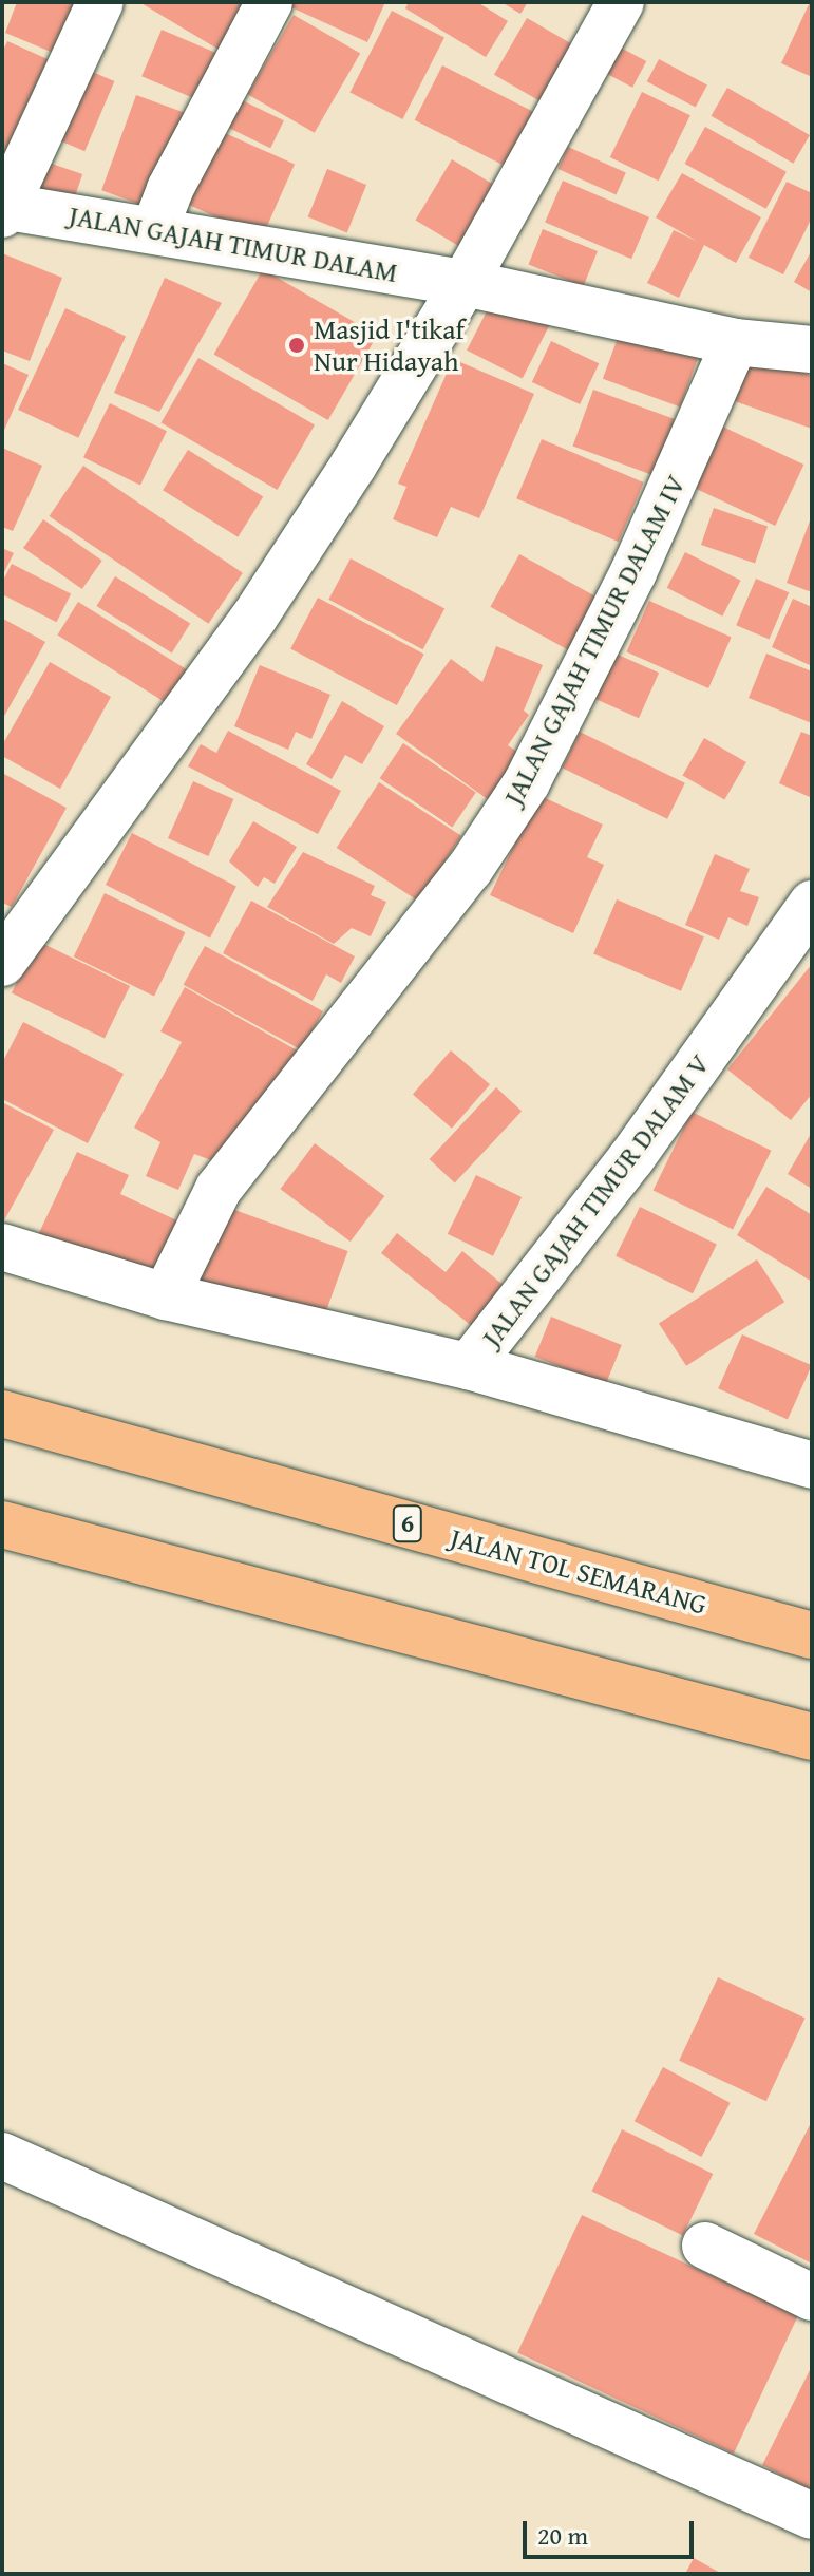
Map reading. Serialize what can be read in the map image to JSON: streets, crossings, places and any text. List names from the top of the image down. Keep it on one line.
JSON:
{"streets":{"highway":["6","JALAN TOL SEMARANG"],"street":["JALAN GAJAH TIMUR DALAM","JALAN GAJAH TIMUR DALAM IV","JALAN GAJAH TIMUR DALAM V"]},"crossings":[["JALAN GAJAH TIMUR DALAM IV","JALAN GAJAH TIMUR DALAM V"]],"places":["Masjid I'tikaf Nur Hidayah"],"scale_bar":"20 m"}
